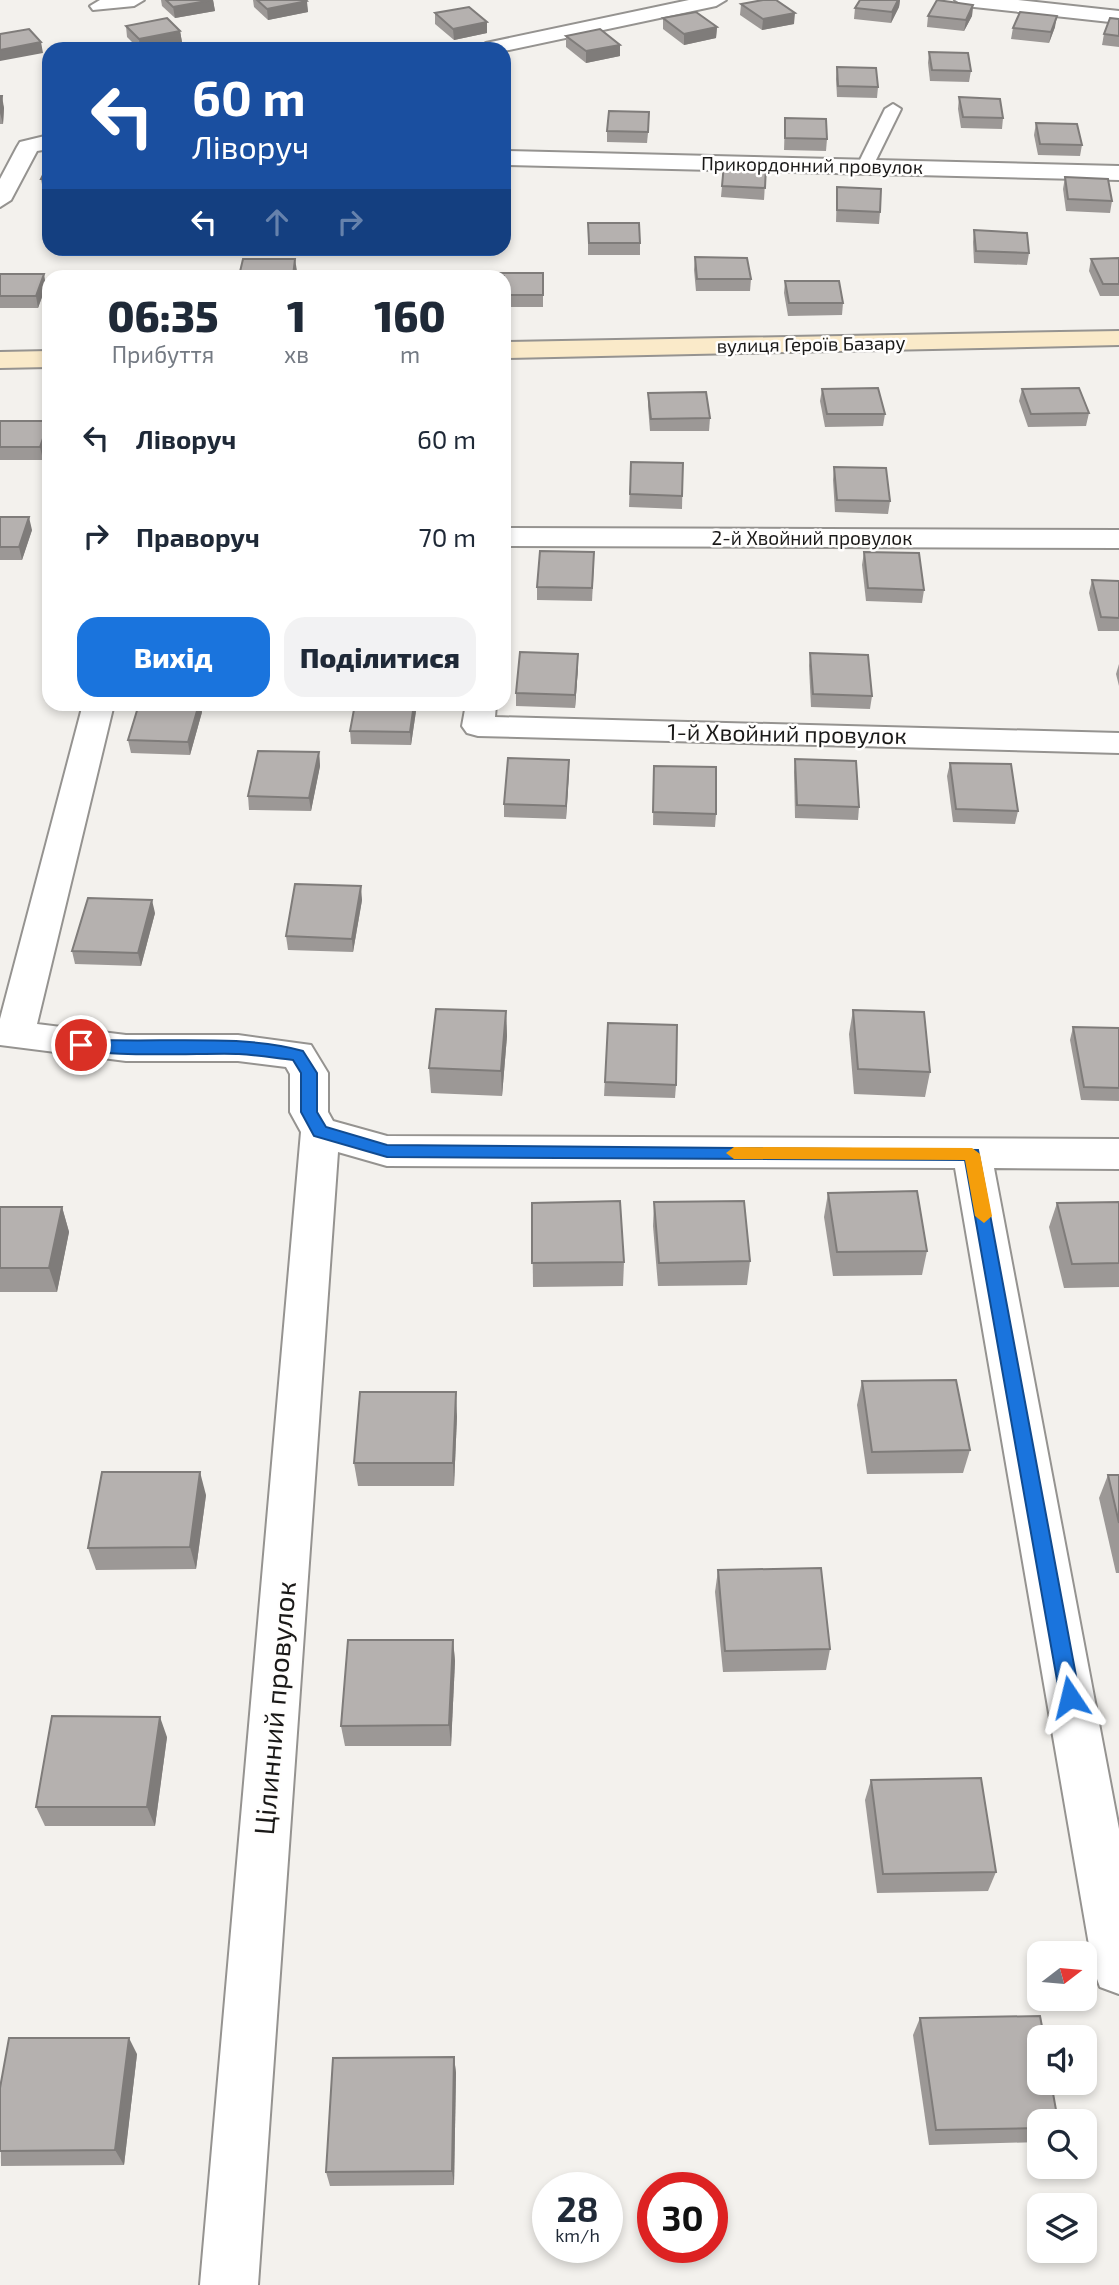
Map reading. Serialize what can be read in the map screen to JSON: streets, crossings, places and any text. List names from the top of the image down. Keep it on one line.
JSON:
{"streets":{"main road":["вулиця Героїв Базару"],"street":["Прикордонний провулок","2-й Хвойний провулок","1-й Хвойний провулок","Цілинний провулок"]},"north":"right","page":{"turn":["60 m","Ліворуч"],"eta":["06:35","Прибуття","1","хв","160","m"],"list":[{"name":"Ліворуч","value":"60 m"},{"name":"Праворуч","value":"70 m"}],"buttons":["Вихід","Поділитися"],"speed":"28 km/h","limit":"30"}}
